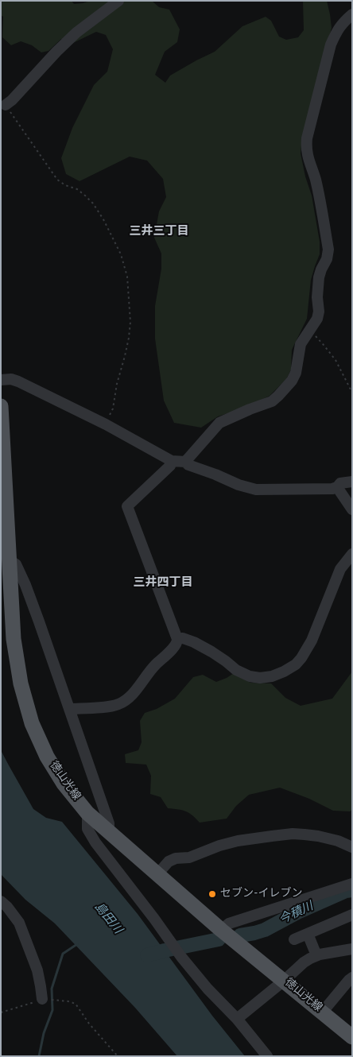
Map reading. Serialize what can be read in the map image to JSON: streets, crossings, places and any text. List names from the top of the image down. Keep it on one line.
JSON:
{"streets":{"main road":["徳山光線"]},"districts":["三井三丁目","三井四丁目"],"water":["今積川","島田川"],"places":["セブン-イレブン"]}
